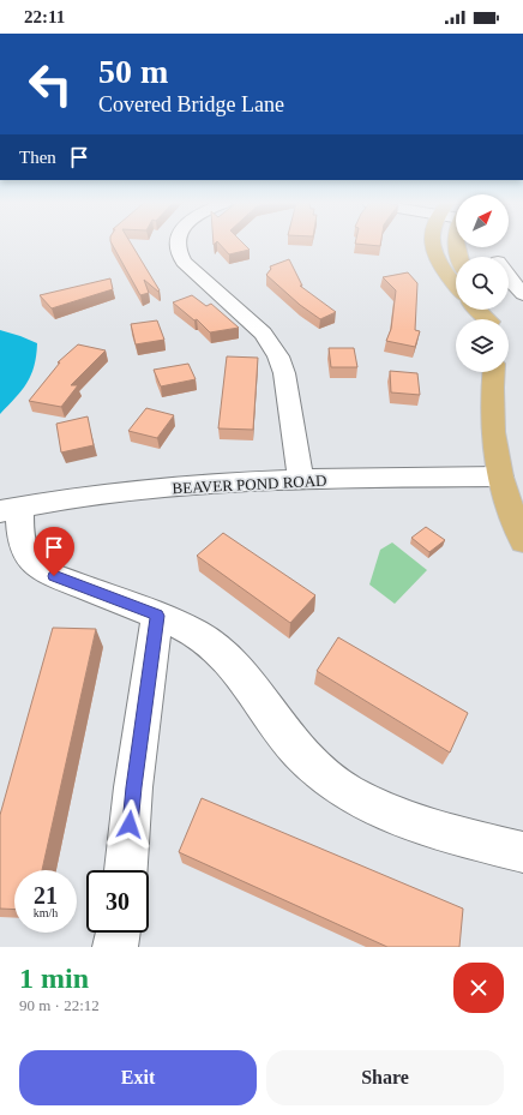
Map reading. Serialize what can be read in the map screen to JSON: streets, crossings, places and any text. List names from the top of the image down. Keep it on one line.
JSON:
{"streets":{"street":["BEAVER POND ROAD"]},"north":"top right","page":{"status":"22:11","turn":["50 m","Covered Bridge Lane"],"then":"Then","speed":"21 km/h","limit":"30","heading":["1 min","90 m · 22:12"],"buttons":["Exit","Share"]}}
